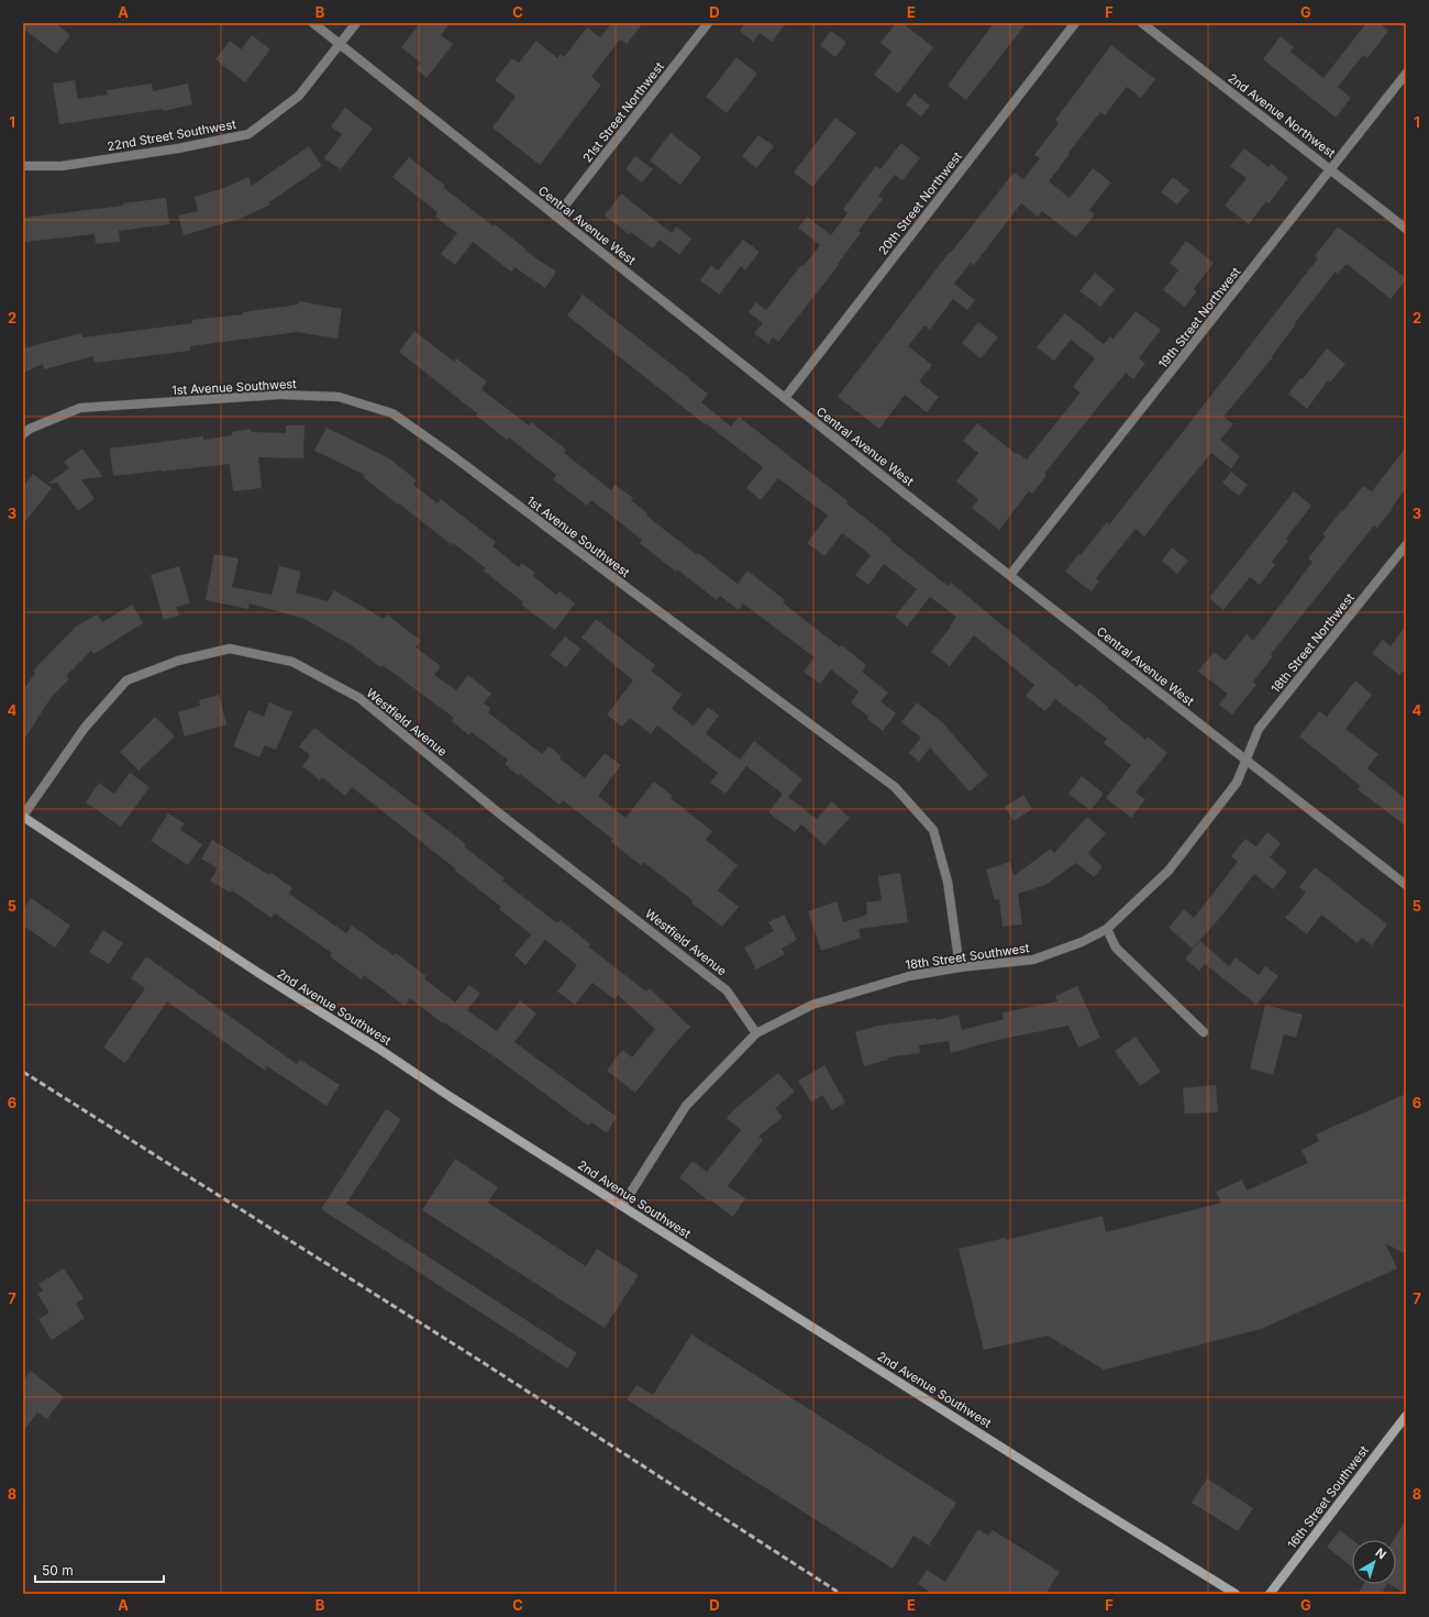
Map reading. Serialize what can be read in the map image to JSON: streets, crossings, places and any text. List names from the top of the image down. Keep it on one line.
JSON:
{"streets":{"street":["21st Street Northwest","2nd Avenue Northwest","22nd Street Southwest","20th Street Northwest","Central Avenue West","19th Street Northwest","1st Avenue Southwest","18th Street Northwest","Westfield Avenue","18th Street Southwest","2nd Avenue Southwest","16th Street Southwest"]},"crossings":[["21st Street Northwest","Central Avenue West"],["2nd Avenue Northwest","19th Street Northwest"],["22nd Street Southwest","Central Avenue West"],["20th Street Northwest","Central Avenue West"],["Central Avenue West","19th Street Northwest"],["Central Avenue West","18th Street Northwest"],["Central Avenue West","18th Street Southwest"],["1st Avenue Southwest","18th Street Southwest"],["18th Street Northwest","18th Street Southwest"],["Westfield Avenue","18th Street Southwest"],["Westfield Avenue","2nd Avenue Southwest"],["18th Street Southwest","2nd Avenue Southwest"]],"scale_bar":"50 m","north":"top right","grid":{"columns":["A","B","C","D","E","F","G"],"rows":["1","2","3","4","5","6","7","8"]}}
